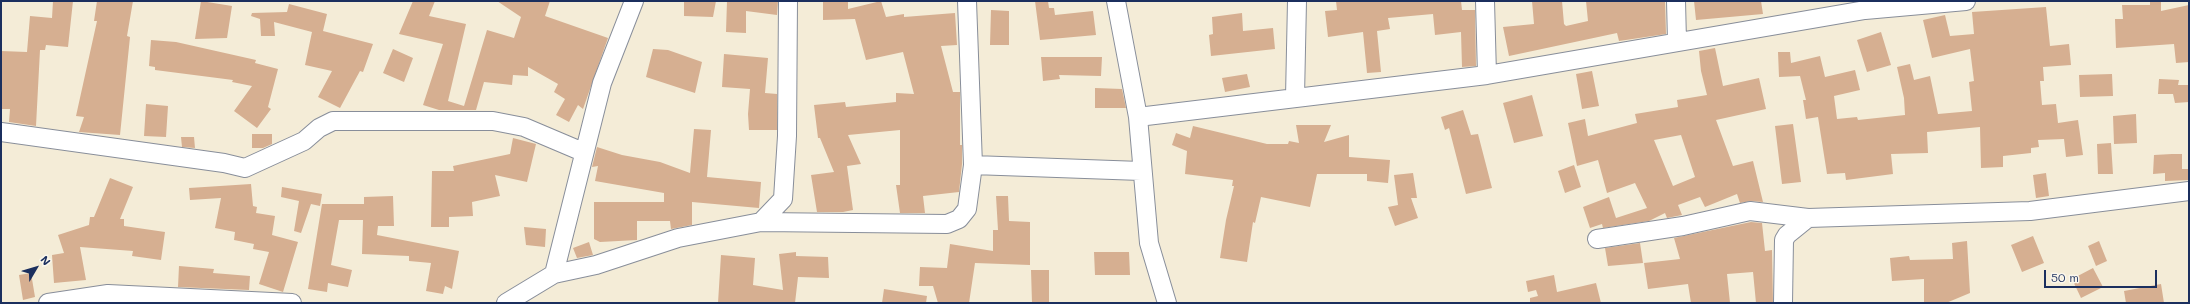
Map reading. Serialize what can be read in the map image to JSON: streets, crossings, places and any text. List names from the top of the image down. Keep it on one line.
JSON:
{"scale_bar":"50 m","north":"top right"}
